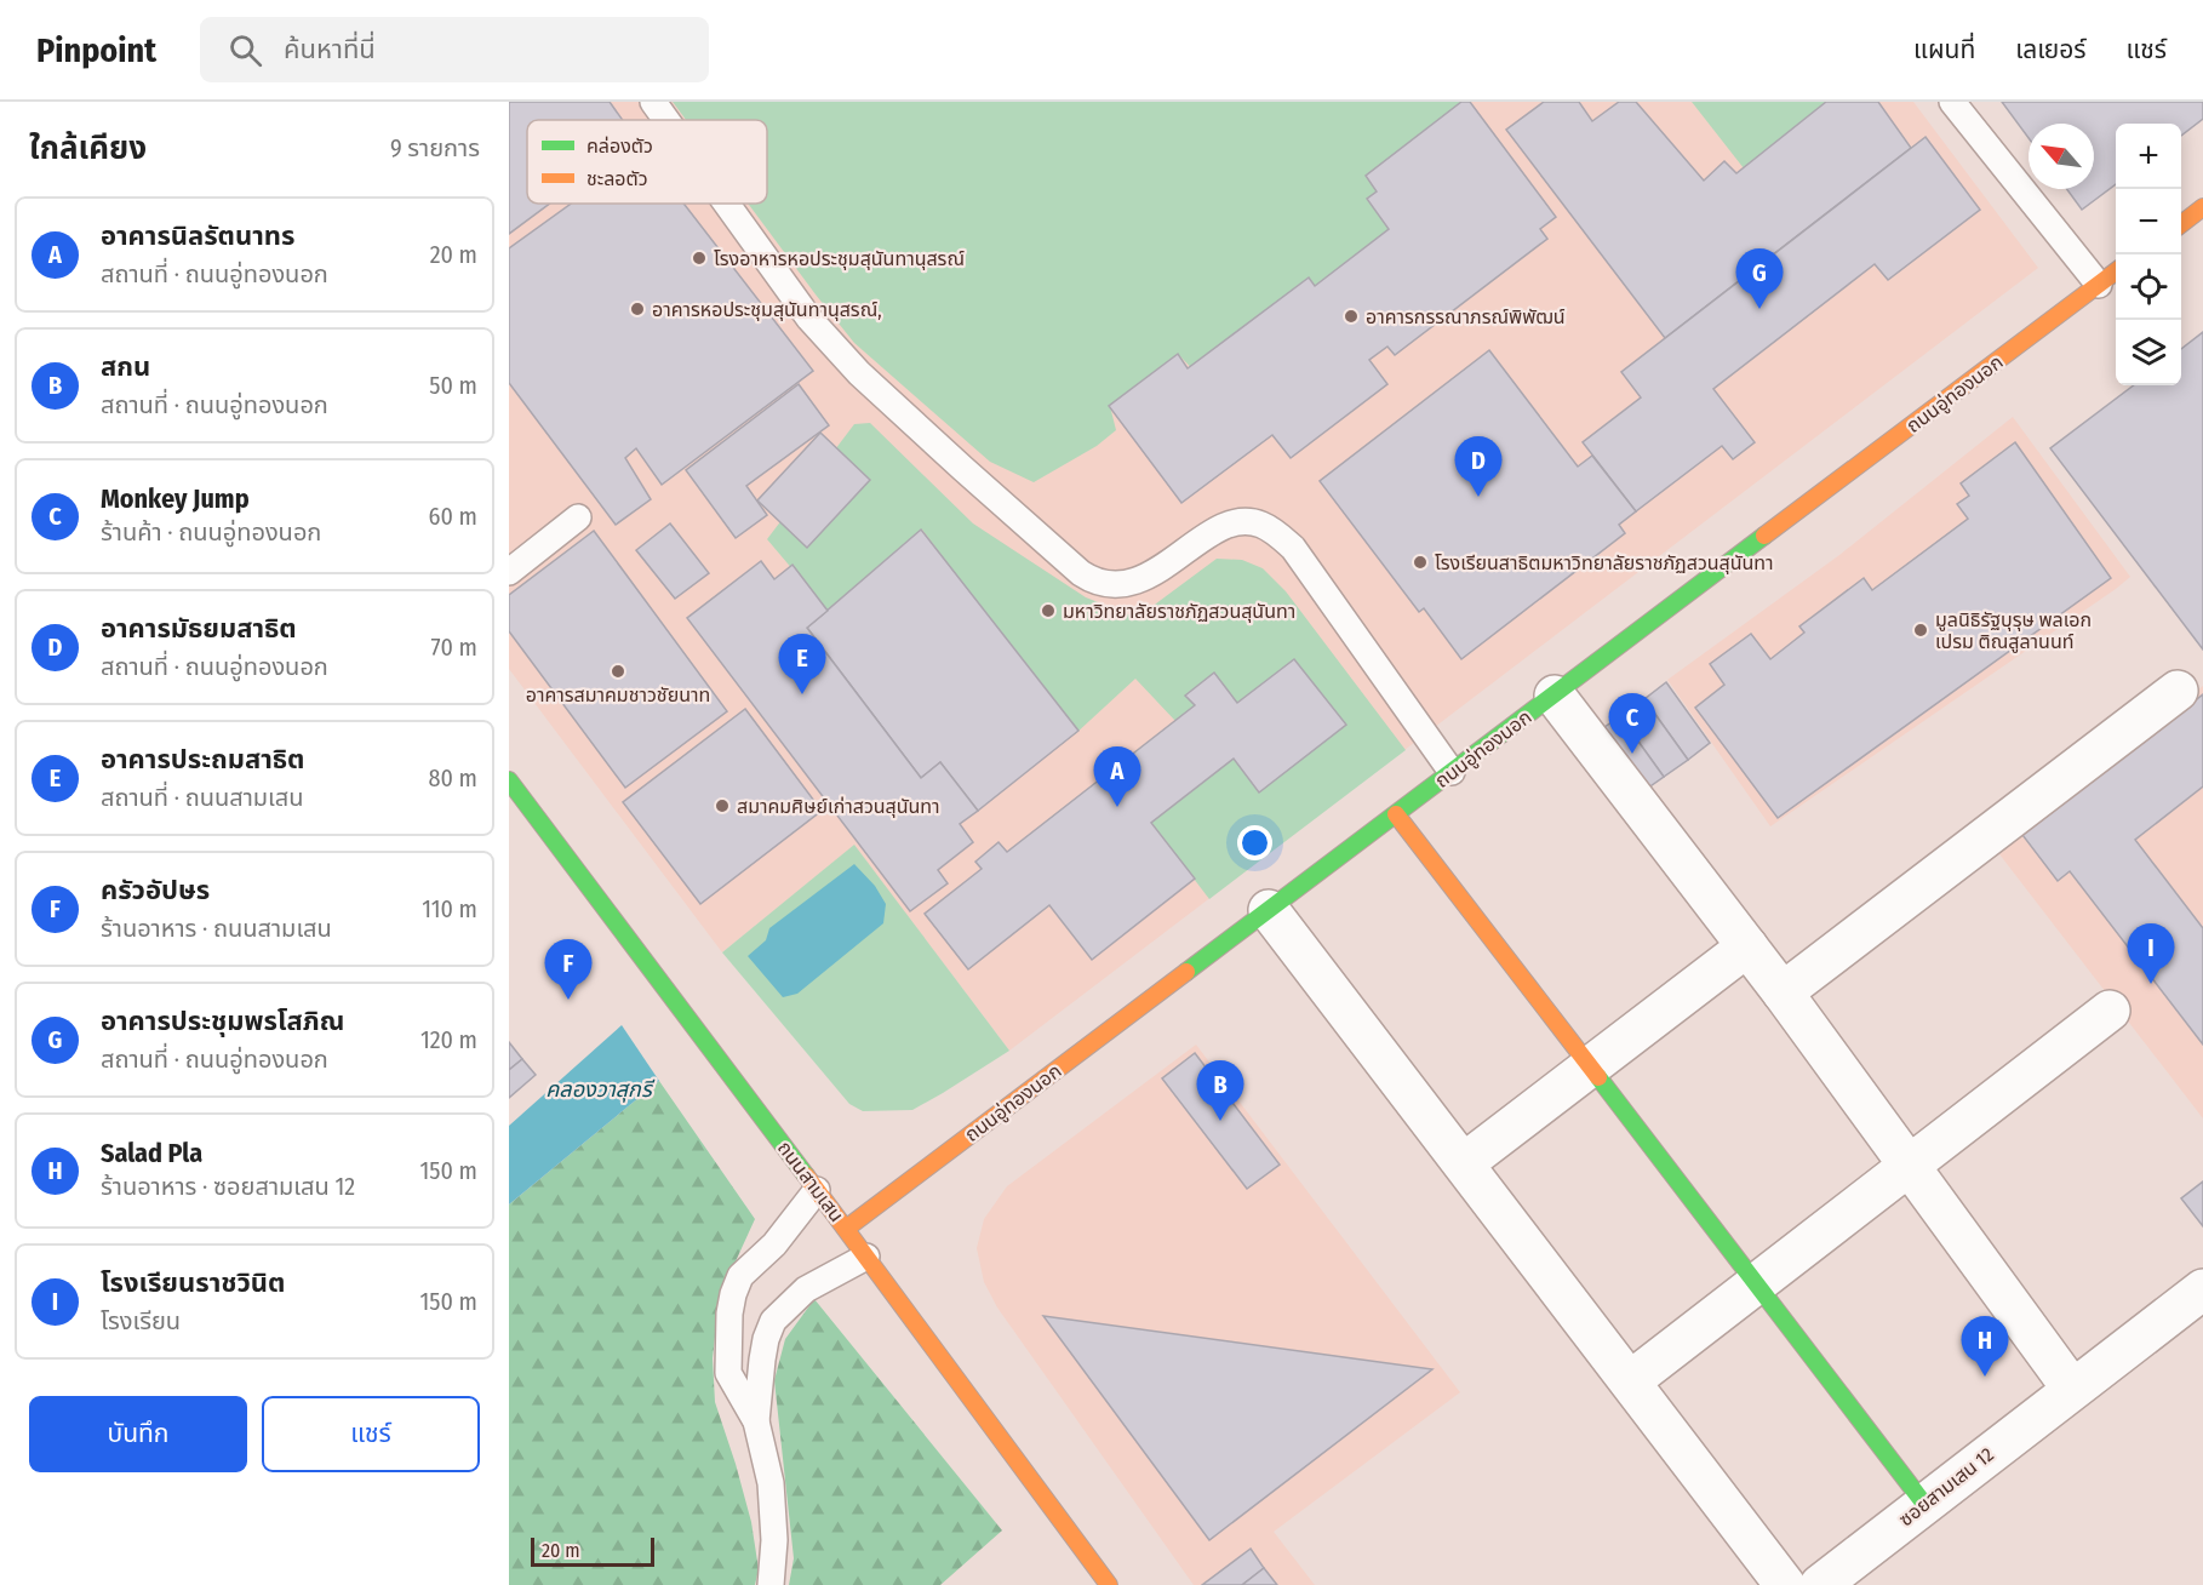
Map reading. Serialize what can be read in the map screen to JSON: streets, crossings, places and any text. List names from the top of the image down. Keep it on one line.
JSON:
{"streets":{"street":["ถนนอู่ทองนอก","ถนนสามเสน","ซอยสามเสน 12"]},"crossings":[["ถนนอู่ทองนอก","ถนนสามเสน"]],"water":["คลองวาสุกรี"],"places":["โรงอาหารหอประชุมสุนันทานุสรณ์","อาคารหอประชุมสุนันทานุสรณ์,","อาคารกรรณาภรณ์พิพัฒน์","โรงเรียนสาธิตมหาวิทยาลัยราชภัฏสวนสุนันทา","มหาวิทยาลัยราชภัฏสวนสุนันทา","มูลนิธิรัฐบุรุษ พลเอก เปรม ติณสูลานนท์","อาคารสมาคมชาวชัยนาท","สมาคมศิษย์เก่าสวนสุนันทา"],"legend":["คล่องตัว","ชะลอตัว"],"scale_bar":"20 m","north":"top left","page":{"header":"Pinpoint","search":"ค้นหาที่นี่","nav":["แผนที่","เลเยอร์","แชร์"],"heading":["ใกล้เคียง","9 รายการ"],"map_buttons":["+","−"],"list":[{"mark":"A","name":"อาคารนิลรัตนาทร","note":"สถานที่ · ถนนอู่ทองนอก","value":"20 m"},{"mark":"B","name":"สกน","note":"สถานที่ · ถนนอู่ทองนอก","value":"50 m"},{"mark":"C","name":"Monkey Jump","note":"ร้านค้า · ถนนอู่ทองนอก","value":"60 m"},{"mark":"D","name":"อาคารมัธยมสาธิต","note":"สถานที่ · ถนนอู่ทองนอก","value":"70 m"},{"mark":"E","name":"อาคารประถมสาธิต","note":"สถานที่ · ถนนสามเสน","value":"80 m"},{"mark":"F","name":"ครัวอัปษร","note":"ร้านอาหาร · ถนนสามเสน","value":"110 m"},{"mark":"G","name":"อาคารประชุมพรโสภิณ","note":"สถานที่ · ถนนอู่ทองนอก","value":"120 m"},{"mark":"H","name":"Salad Pla","note":"ร้านอาหาร · ซอยสามเสน 12","value":"150 m"},{"mark":"I","name":"โรงเรียนราชวินิต","note":"โรงเรียน","value":"150 m"}],"pins":["G","D","E","C","A","I","F","B","H"],"buttons":["บันทึก","แชร์"],"scale":"20 m"}}
